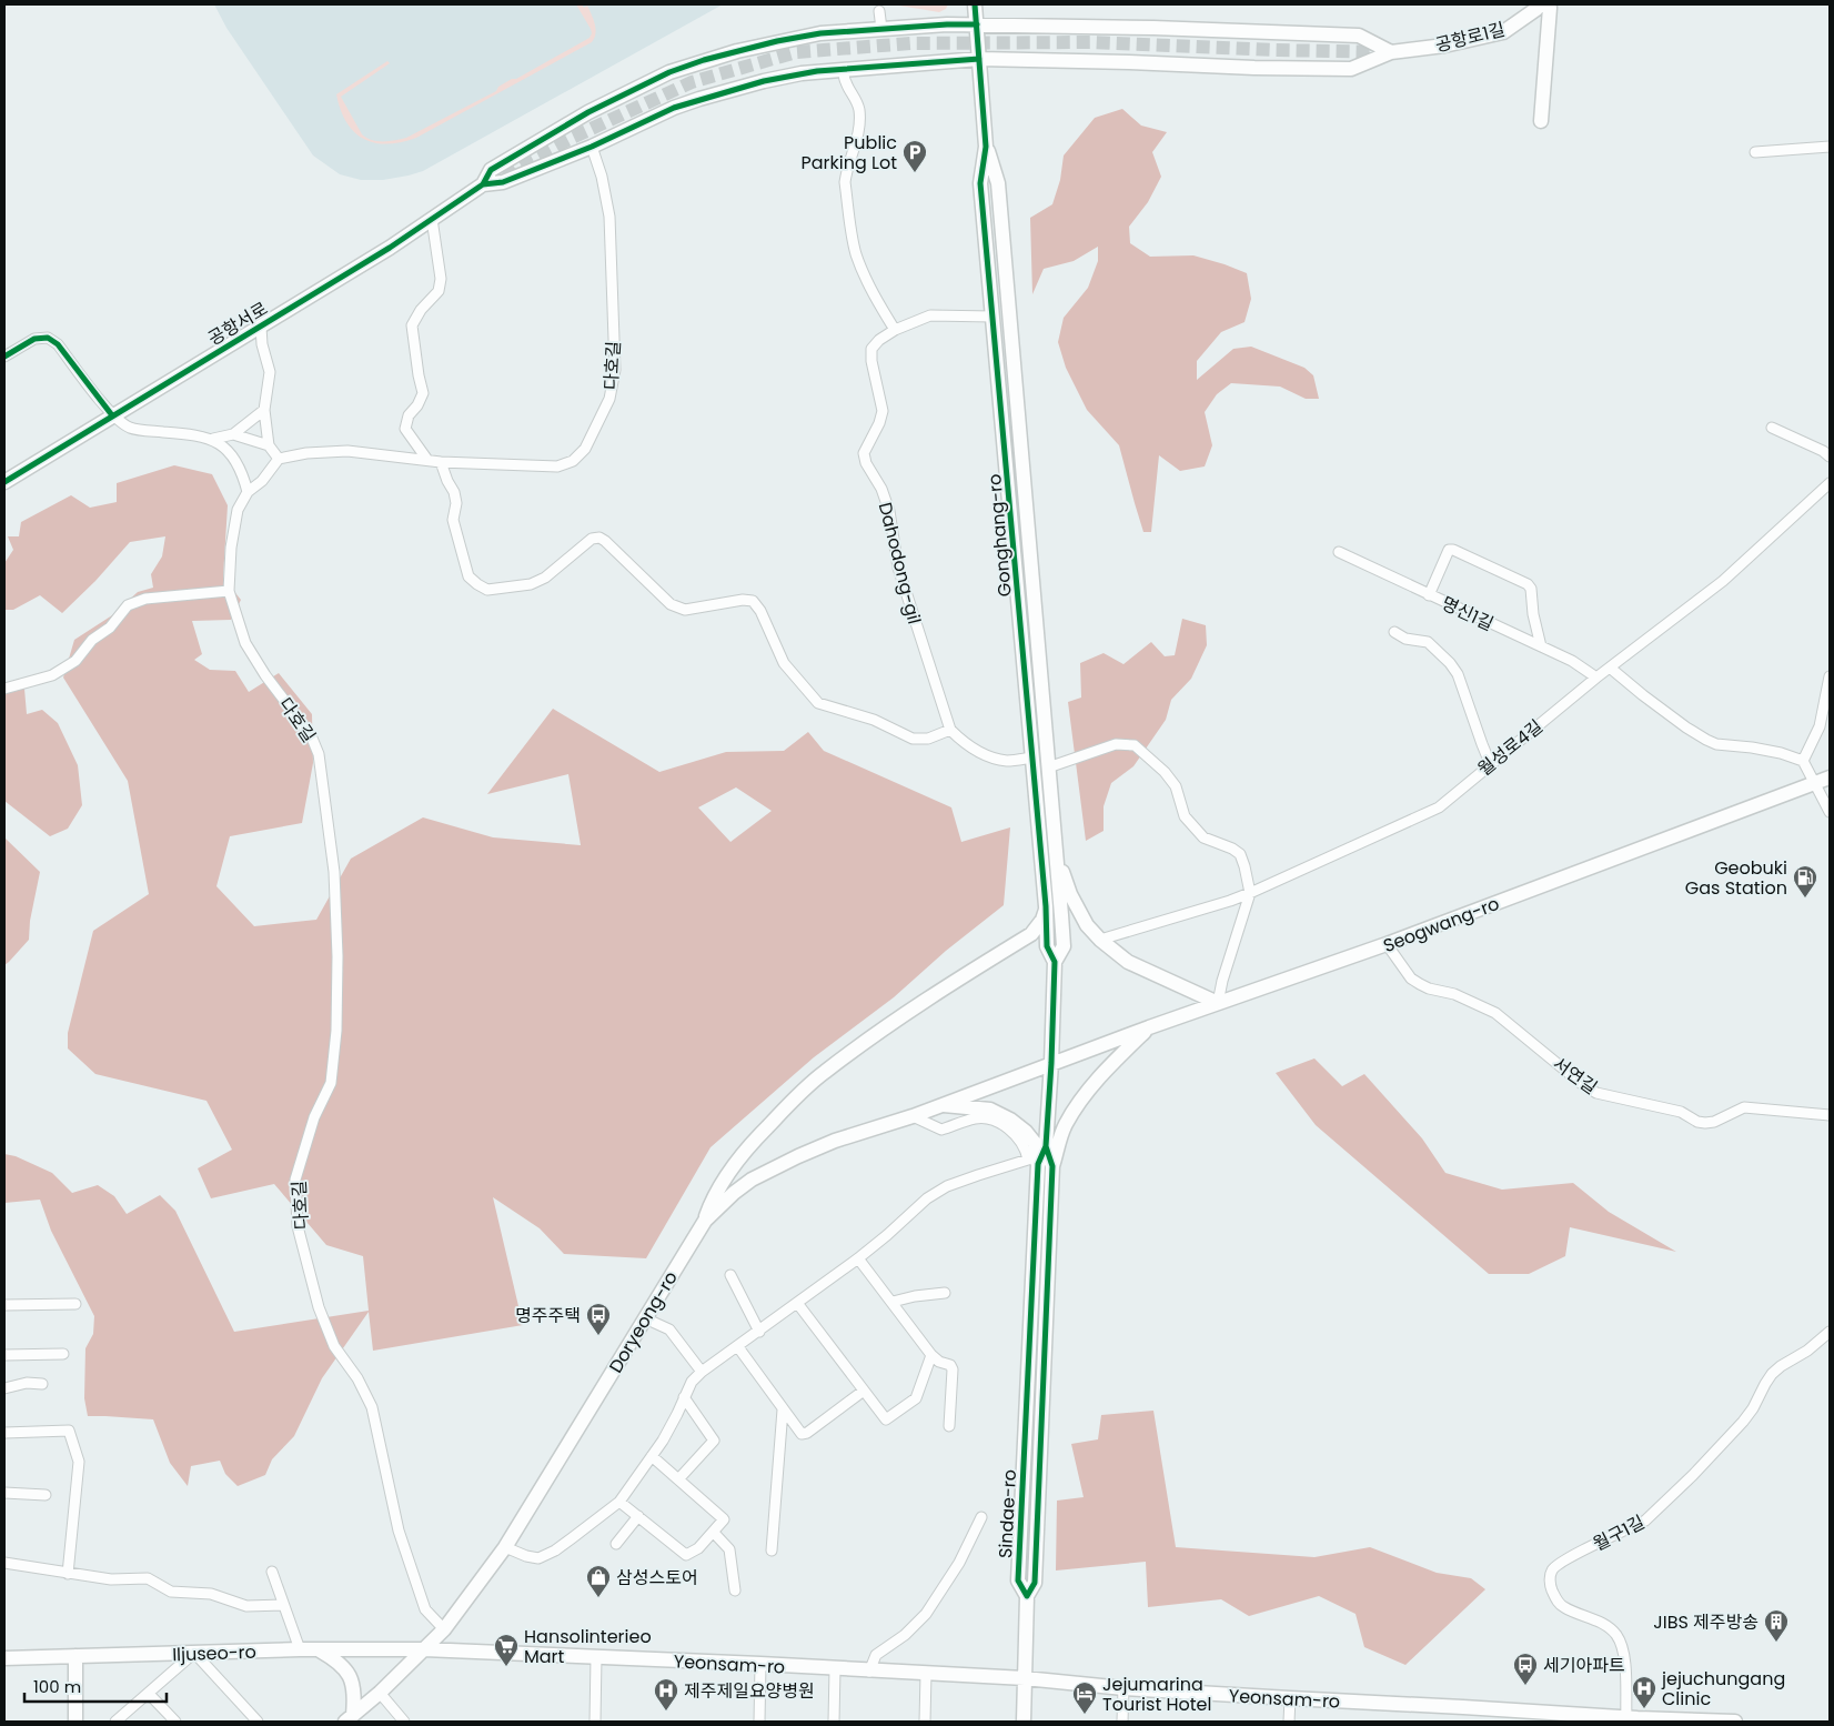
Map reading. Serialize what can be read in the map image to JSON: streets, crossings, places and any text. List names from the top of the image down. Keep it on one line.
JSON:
{"streets":{"street":["공항로1길","공항서로","다호길","Gonghang-ro","Dahodong-gil","명신1길","월성로4길","Seogwang-ro","서연길","Doryeong-ro","Sindae-ro","월구1길","Iljuseo-ro","Yeonsam-ro"]},"crossings":[["공항로1길","공항서로"],["공항로1길","다호길"],["공항로1길","Gonghang-ro"],["다호길","Doryeong-ro"],["Gonghang-ro","Seogwang-ro"],["Gonghang-ro","Doryeong-ro"],["Gonghang-ro","Sindae-ro"],["명신1길","월성로4길"],["Seogwang-ro","서연길"],["Seogwang-ro","Doryeong-ro"],["Seogwang-ro","Sindae-ro"],["Doryeong-ro","Sindae-ro"],["Doryeong-ro","Iljuseo-ro"],["Doryeong-ro","Yeonsam-ro"],["Sindae-ro","Yeonsam-ro"],["월구1길","Yeonsam-ro"],["Iljuseo-ro","Yeonsam-ro"]],"places":{"parking":["Public Parking Lot"],"fuel station":["Geobuki Gas Station"],"bus stop":["명주주택","세기아파트"],"shop":["삼성스토어"],"building":["JIBS 제주방송"],"supermarket":["Hansolinterieo Mart"],"hospital":["jejuchungang Clinic","제주제일요양병원"],"hotel":["Jejumarina Tourist Hotel"]},"scale_bar":"100 m"}
